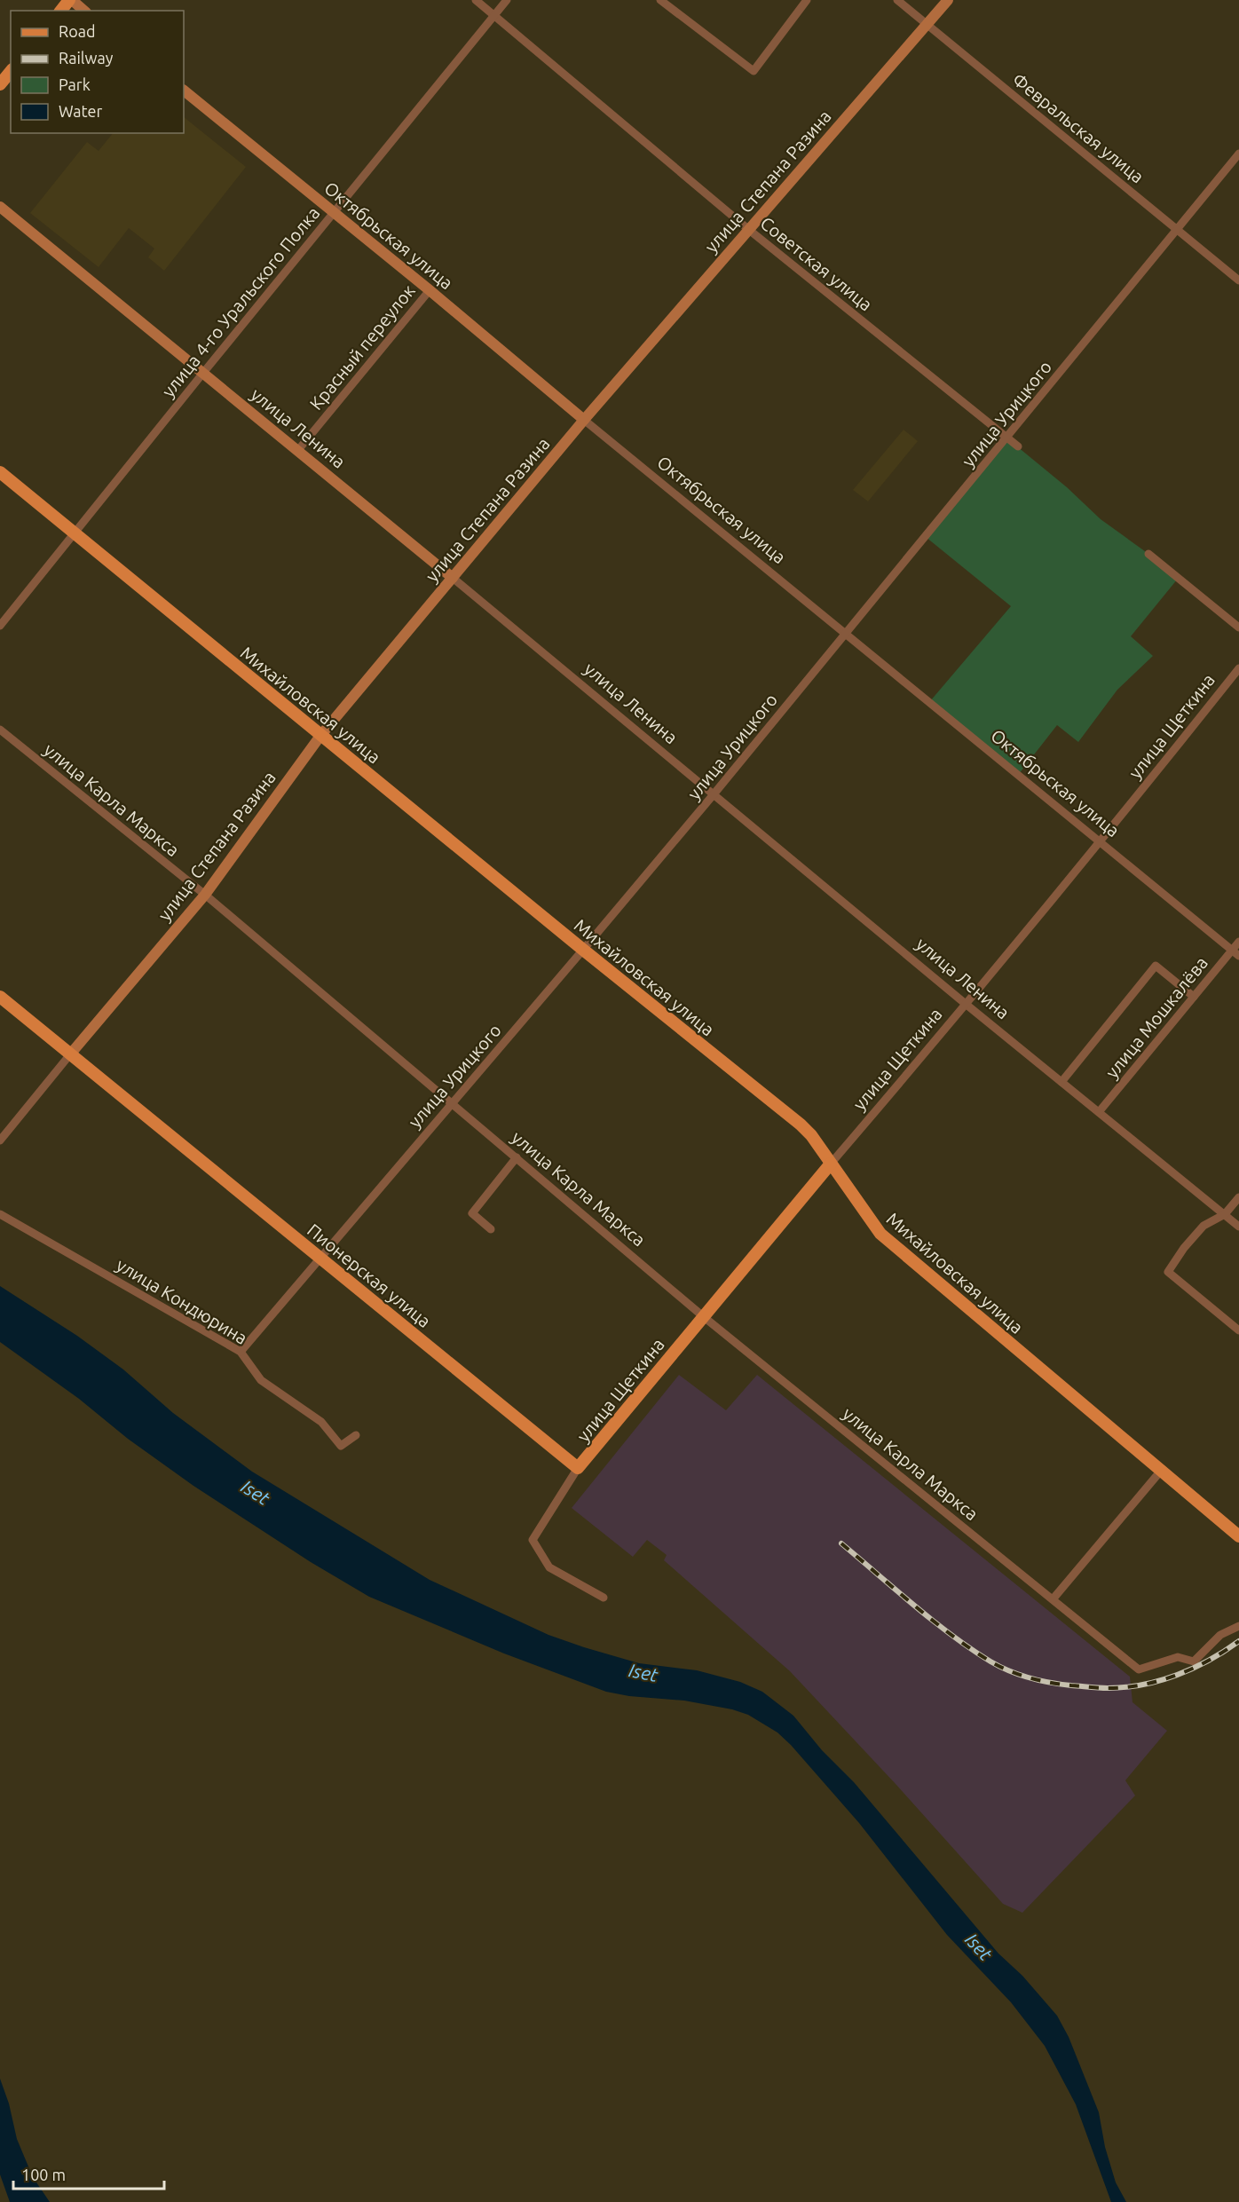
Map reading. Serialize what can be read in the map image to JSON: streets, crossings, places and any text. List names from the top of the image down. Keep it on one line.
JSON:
{"streets":{"main road":["улица Степана Разина","Октябрьская улица","улица Ленина","Михайловская улица","улица Щеткина","Пионерская улица"],"street":["Февральская улица","Советская улица","улица 4-го Уральского Полка","Красный переулок","улица Урицкого","улица Карла Маркса","улица Мошкалёва","улица Кондюрина"]},"crossings":[["Февральская улица","улица Степана Разина"],["Февральская улица","улица Урицкого"],["улица Степана Разина","Октябрьская улица"],["улица Степана Разина","Советская улица"],["улица Степана Разина","улица Ленина"],["улица Степана Разина","Михайловская улица"],["улица Степана Разина","улица Карла Маркса"],["улица Степана Разина","Пионерская улица"],["Октябрьская улица","улица 4-го Уральского Полка"],["Октябрьская улица","Красный переулок"],["Октябрьская улица","улица Урицкого"],["Октябрьская улица","улица Щеткина"],["Октябрьская улица","улица Мошкалёва"],["Советская улица","улица 4-го Уральского Полка"],["Советская улица","улица Урицкого"],["улица 4-го Уральского Полка","улица Ленина"],["улица 4-го Уральского Полка","Михайловская улица"],["Красный переулок","улица Ленина"],["улица Урицкого","улица Ленина"],["улица Урицкого","Михайловская улица"],["улица Урицкого","улица Карла Маркса"],["улица Урицкого","Пионерская улица"],["улица Урицкого","улица Кондюрина"],["улица Ленина","улица Щеткина"],["улица Ленина","улица Мошкалёва"],["Михайловская улица","улица Щеткина"],["улица Щеткина","улица Карла Маркса"],["улица Щеткина","Пионерская улица"]],"water":["Iset"],"legend":["Road","Railway","Park","Water"],"scale_bar":"100 m"}
